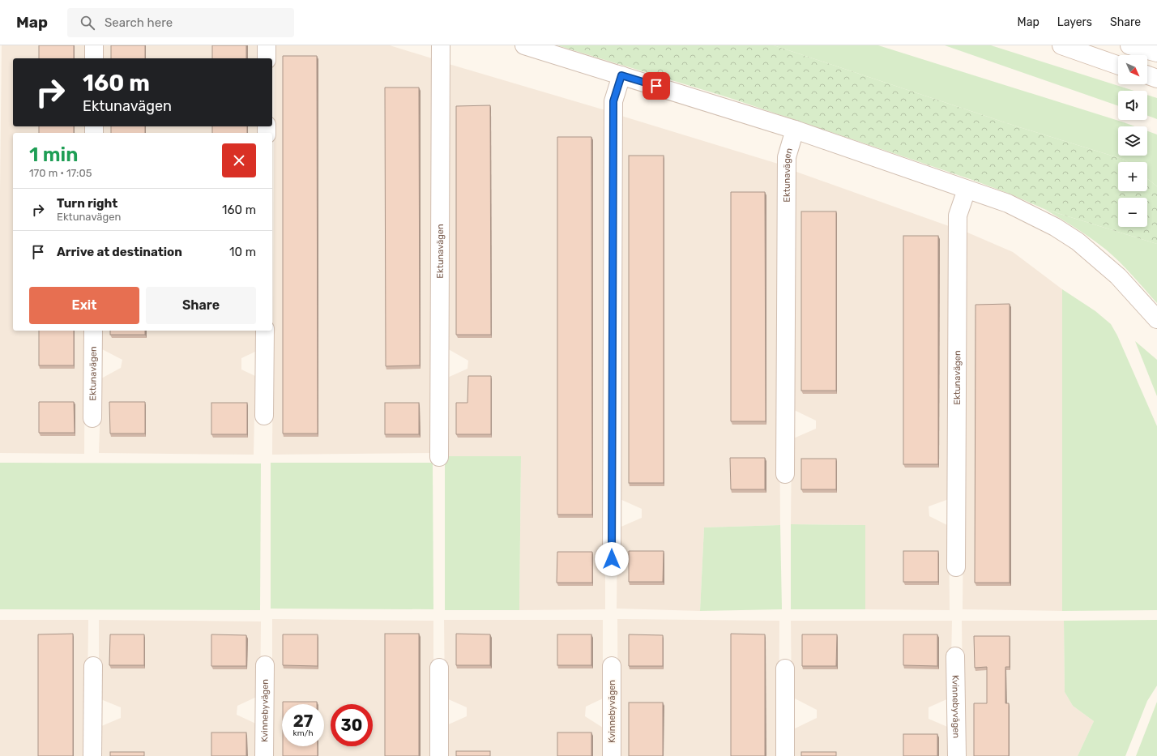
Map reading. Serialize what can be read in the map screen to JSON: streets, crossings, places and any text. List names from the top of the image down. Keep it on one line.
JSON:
{"streets":{"street":["Ektunavägen","Kvinnebyvägen"]},"north":"bottom right","page":{"header":"Map","search":"Search here","nav":["Map","Layers","Share"],"map_buttons":["+","−"],"turn":["160 m","Ektunavägen"],"heading":["1 min","170 m · 17:05"],"list":[{"name":"Turn right","note":"Ektunavägen","value":"160 m"},{"name":"Arrive at destination","value":"10 m"}],"buttons":["Exit","Share"],"speed":"27 km/h","limit":"30"}}
